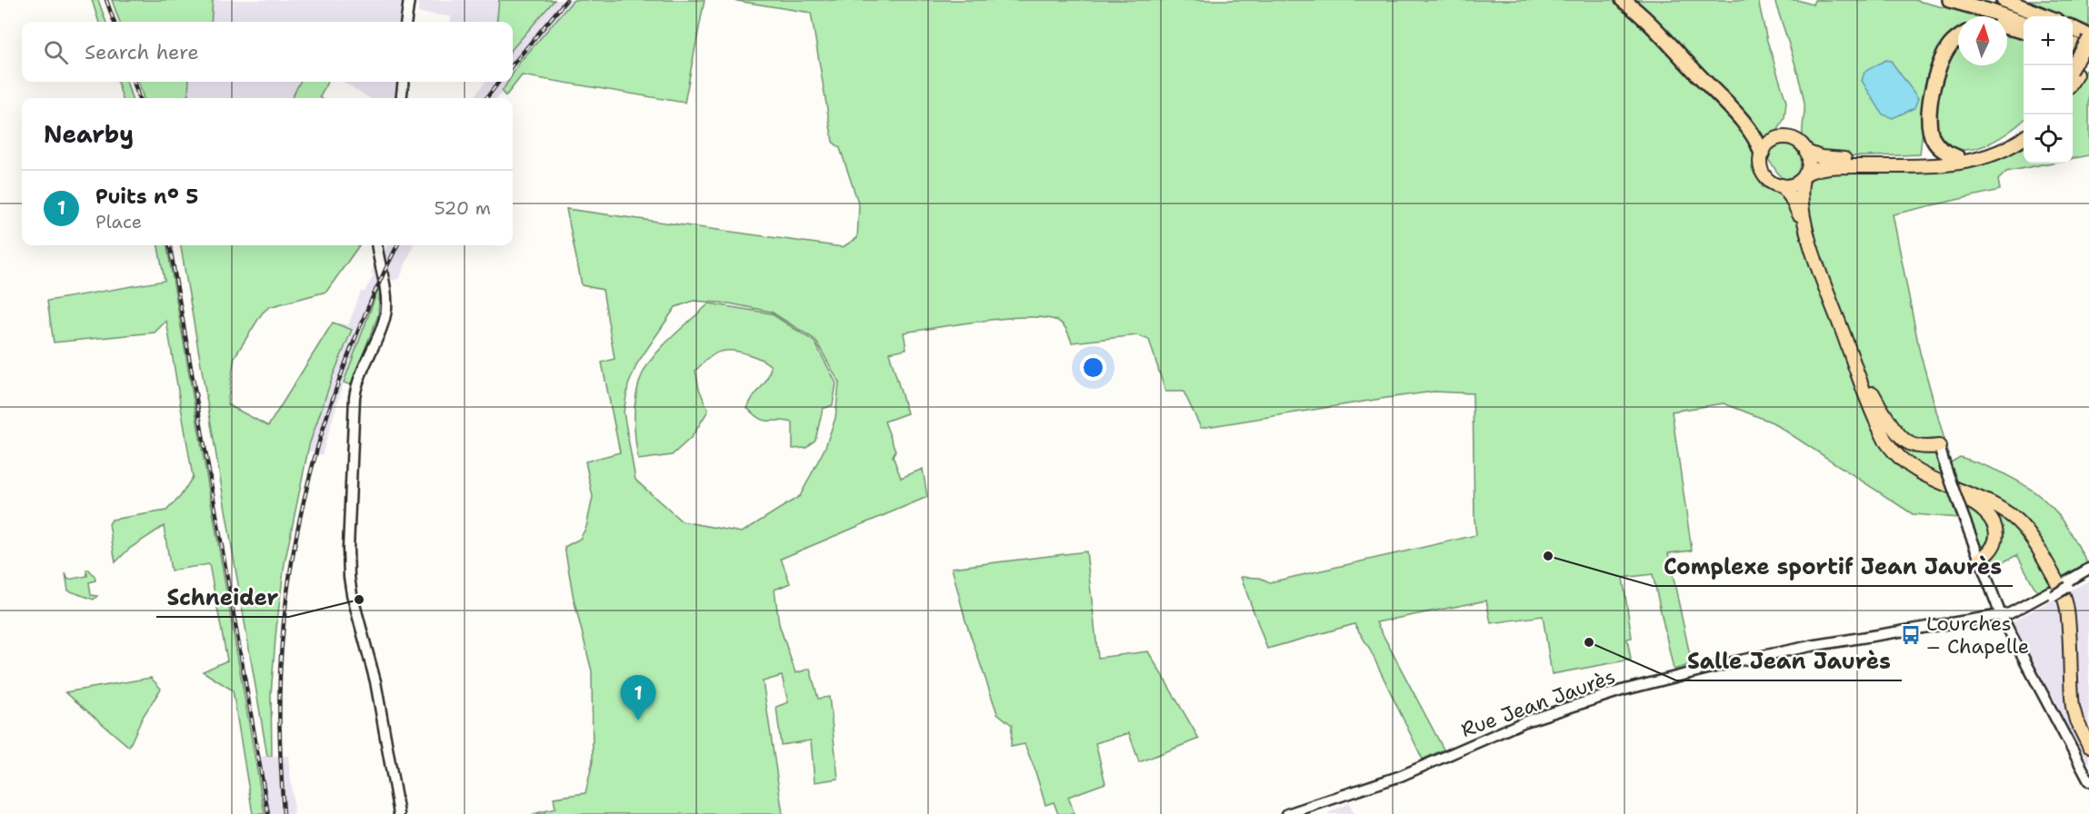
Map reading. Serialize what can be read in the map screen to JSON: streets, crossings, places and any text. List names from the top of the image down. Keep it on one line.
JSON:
{"streets":{"street":["Rue Jean Jaurès"]},"places":{"other":["Complexe sportif Jean Jaurès","Schneider","Salle Jean Jaurès"],"bus stop":["Lourches – Chapelle"]},"north":"top","page":{"map_buttons":["+","−"],"search":"Search here","heading":"Nearby","list":[{"mark":"1","name":"Puits n° 5","note":"Place","value":"520 m"}],"pins":"1"}}
